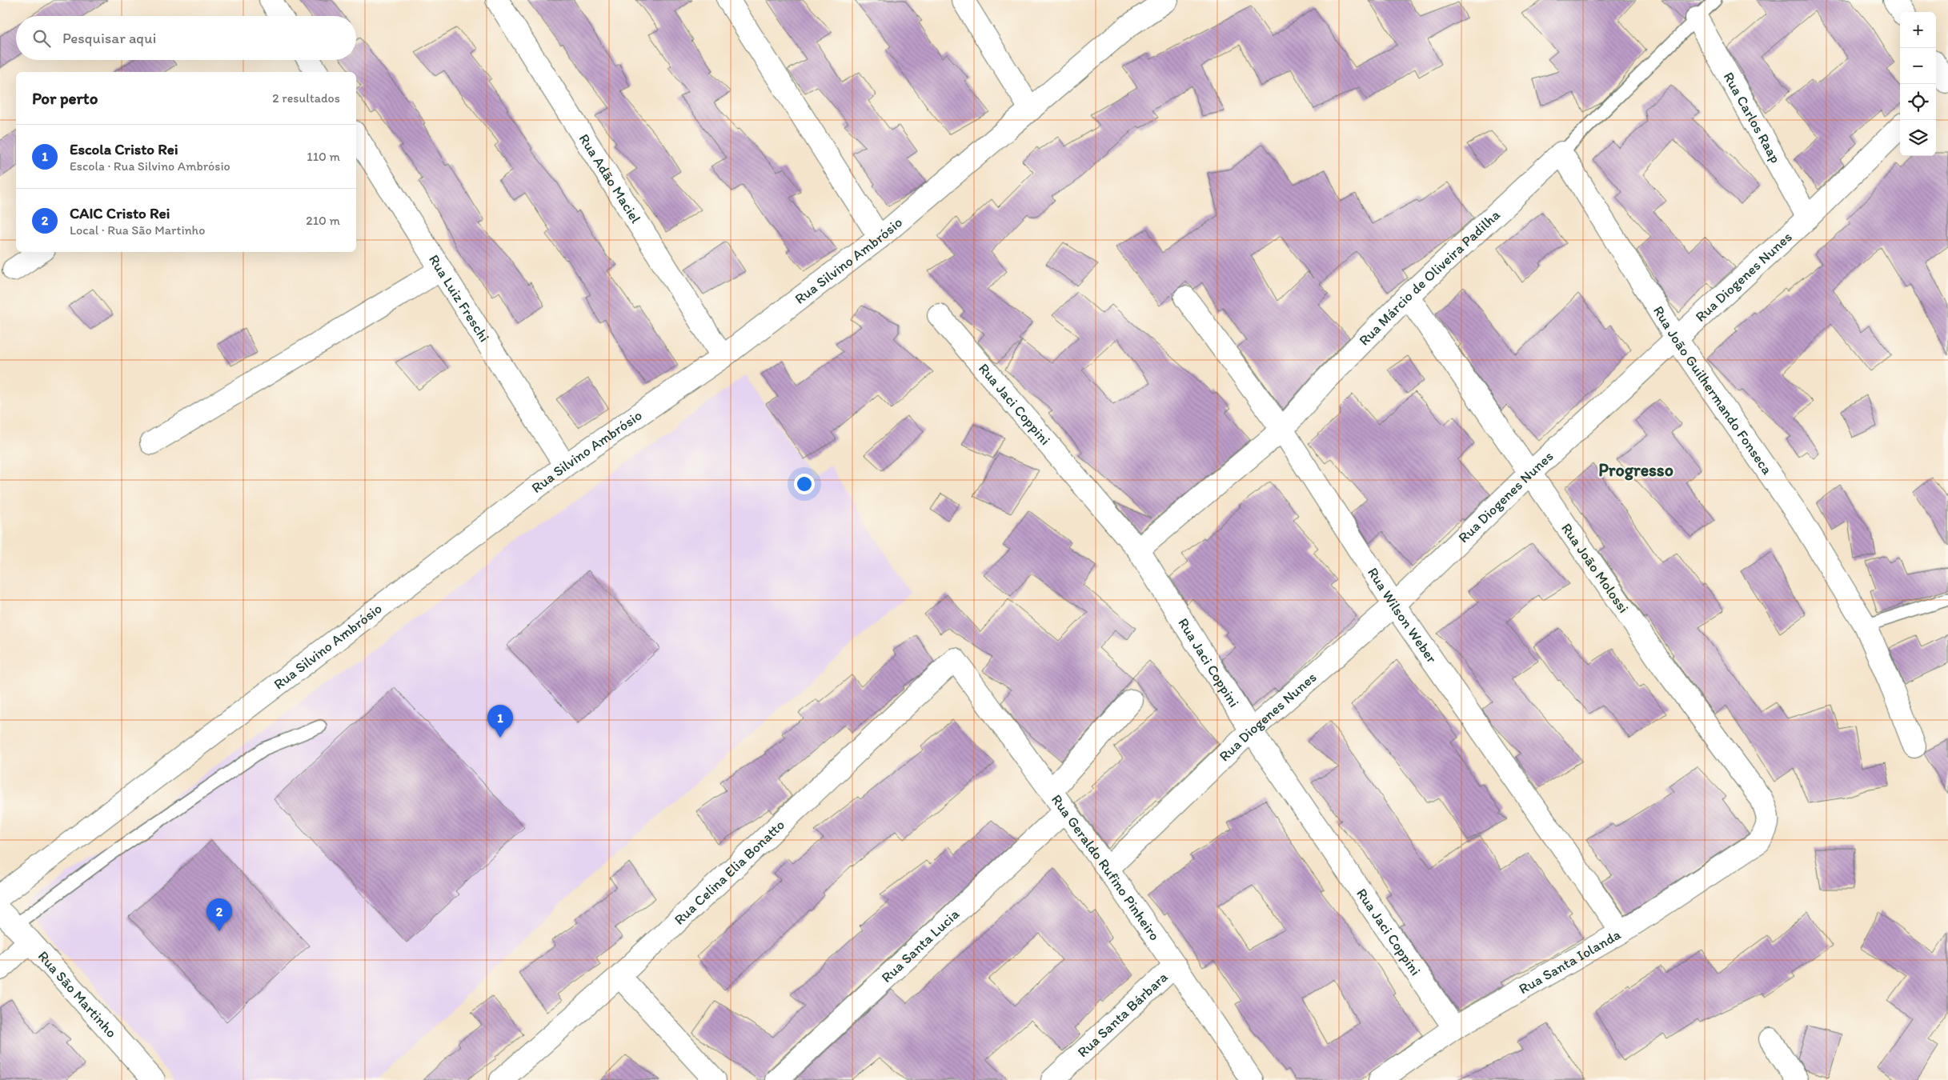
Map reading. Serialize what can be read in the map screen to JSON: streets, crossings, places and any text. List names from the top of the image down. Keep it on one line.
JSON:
{"streets":{"street":["Rua Carlos Raap","Rua Adão Maciel","Rua Silvino Ambrósio","Rua Diogenes Nunes","Rua Márcio de Oliveira Padilha","Rua Luiz Freschi","Rua João Guilhermando Fonseca","Rua Jaci Coppini","Rua João Molossi","Rua Wilson Weber","Rua Geraldo Rufino Pinheiro","Rua Celina Elia Bonatto","Rua Santa Lucia","Rua Santa Iolanda","Rua São Martinho","Rua Santa Bárbara"]},"crossings":[["Rua Carlos Raap","Rua Diogenes Nunes"],["Rua Carlos Raap","Rua Márcio de Oliveira Padilha"],["Rua Adão Maciel","Rua Silvino Ambrósio"],["Rua Silvino Ambrósio","Rua Luiz Freschi"],["Rua Diogenes Nunes","Rua João Guilhermando Fonseca"],["Rua Diogenes Nunes","Rua Jaci Coppini"],["Rua Diogenes Nunes","Rua João Molossi"],["Rua Diogenes Nunes","Rua Wilson Weber"],["Rua Diogenes Nunes","Rua Geraldo Rufino Pinheiro"],["Rua Márcio de Oliveira Padilha","Rua João Guilhermando Fonseca"],["Rua Márcio de Oliveira Padilha","Rua Jaci Coppini"],["Rua Márcio de Oliveira Padilha","Rua João Molossi"],["Rua Márcio de Oliveira Padilha","Rua Wilson Weber"],["Rua Jaci Coppini","Rua Santa Iolanda"],["Rua João Molossi","Rua Santa Iolanda"],["Rua Wilson Weber","Rua Santa Iolanda"],["Rua Geraldo Rufino Pinheiro","Rua Celina Elia Bonatto"],["Rua Geraldo Rufino Pinheiro","Rua Santa Lucia"],["Rua Geraldo Rufino Pinheiro","Rua Santa Bárbara"]],"districts":["Progresso"],"page":{"map_buttons":["+","−"],"search":"Pesquisar aqui","heading":["Por perto","2 resultados"],"list":[{"mark":"1","name":"Escola Cristo Rei","note":"Escola · Rua Silvino Ambrósio","value":"110 m"},{"mark":"2","name":"CAIC Cristo Rei","note":"Local · Rua São Martinho","value":"210 m"}],"pins":["1","2"]}}
